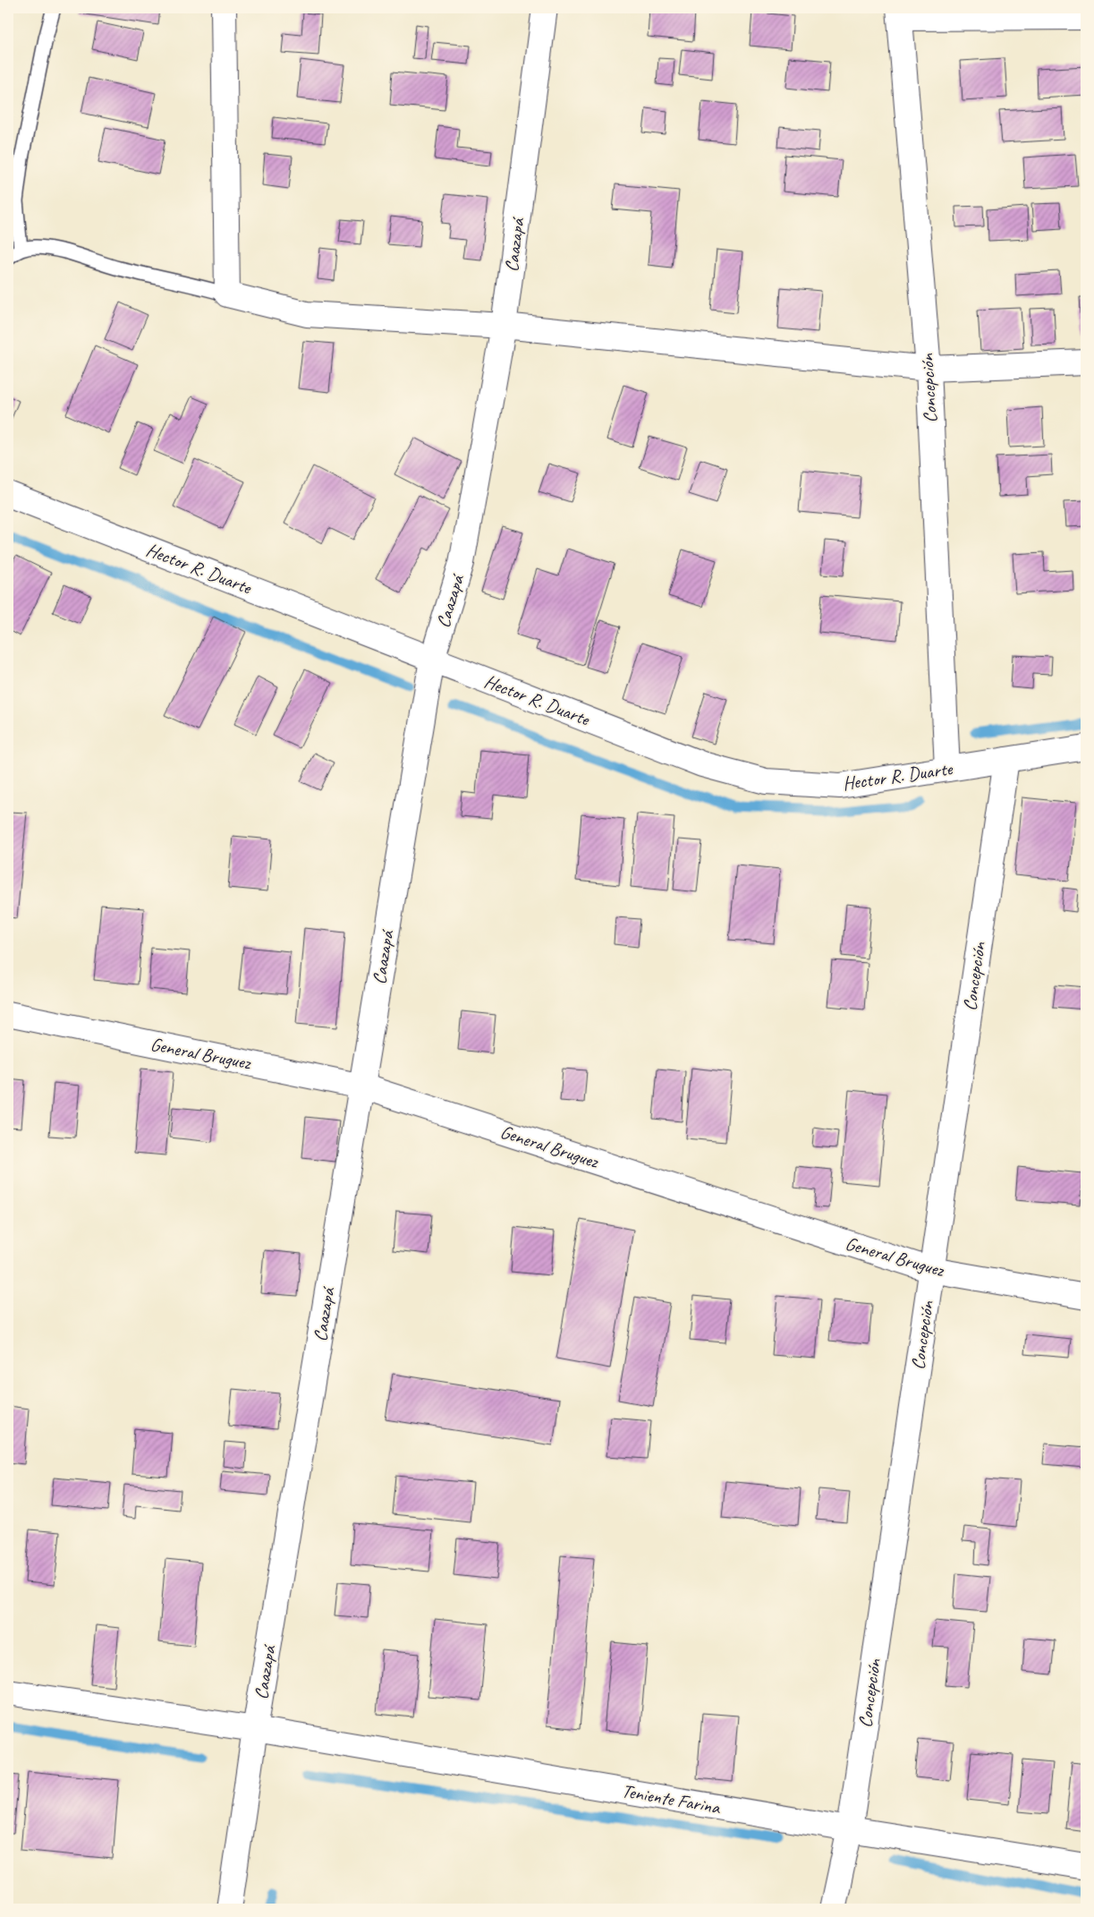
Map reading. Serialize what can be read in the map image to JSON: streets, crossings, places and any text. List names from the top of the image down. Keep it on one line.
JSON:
{"streets":{"street":["Caazapá","Concepción","Hector R. Duarte","General Bruguez","Teniente Farina"]},"crossings":[["Caazapá","Hector R. Duarte"],["Caazapá","General Bruguez"],["Caazapá","Teniente Farina"],["Concepción","Hector R. Duarte"],["Concepción","General Bruguez"],["Concepción","Teniente Farina"]]}
